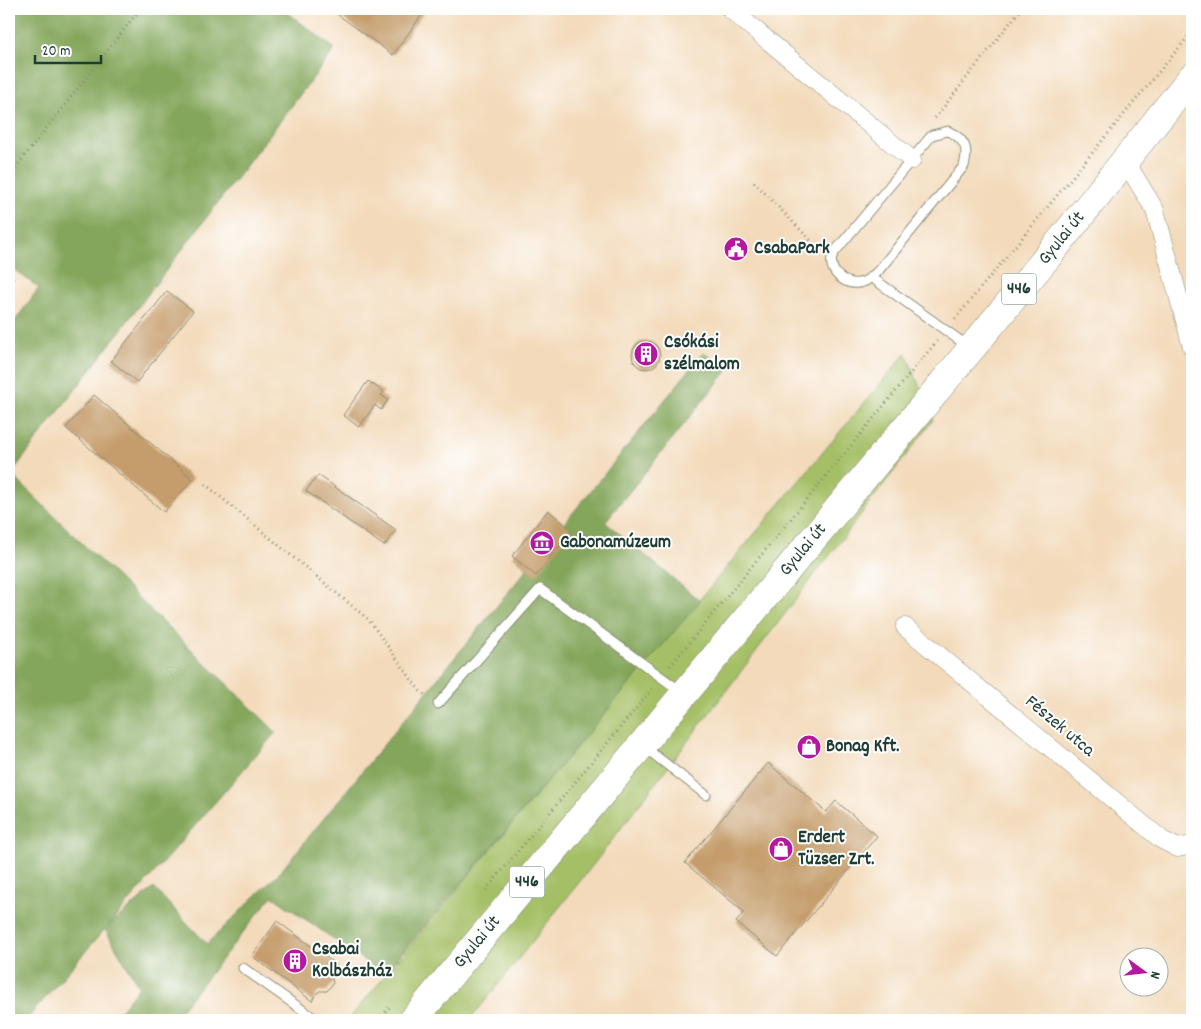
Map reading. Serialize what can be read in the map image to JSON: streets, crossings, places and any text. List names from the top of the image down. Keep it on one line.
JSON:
{"streets":{"main road":["Gyulai út","446"],"street":["Fészek utca"]},"places":{"public building":["CsabaPark"],"building":["Csókási szélmalom","Csabai Kolbászház"],"museum":["Gabonamúzeum"],"shop":["Bonag Kft.","Erdert Tüzser Zrt."]},"scale_bar":"20 m","north":"right"}
